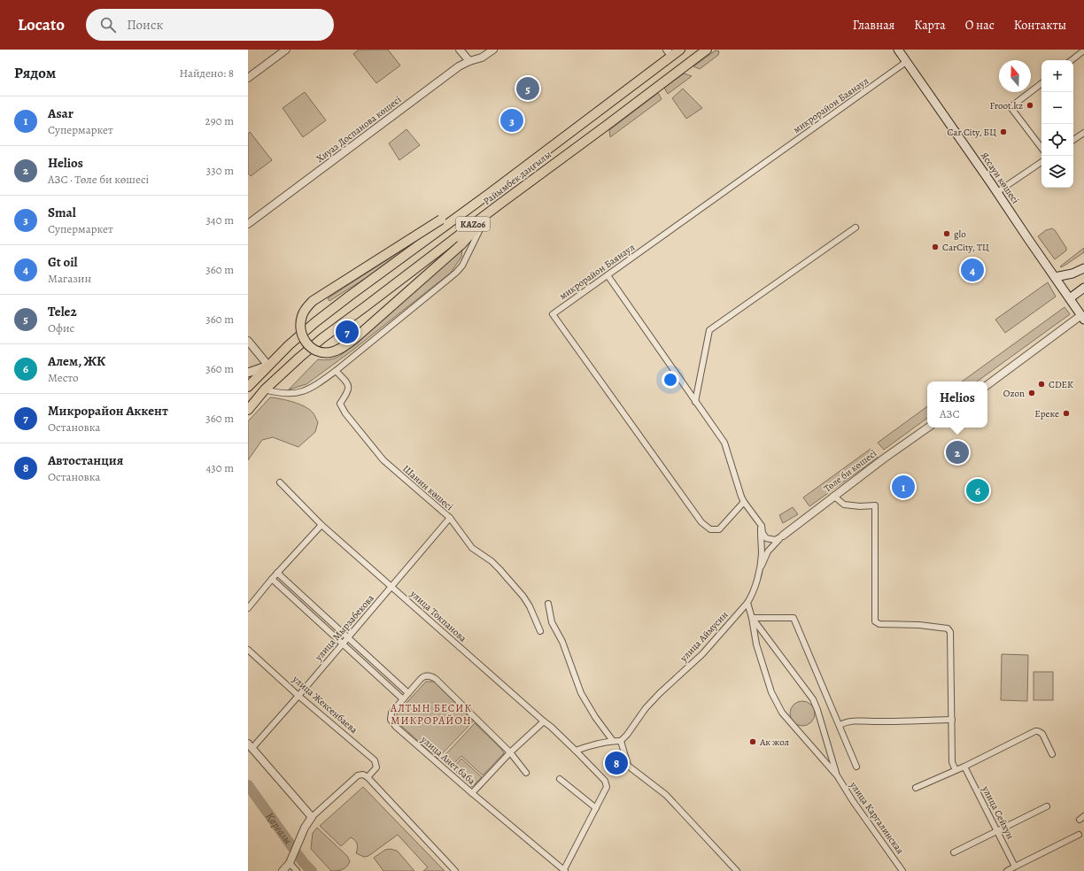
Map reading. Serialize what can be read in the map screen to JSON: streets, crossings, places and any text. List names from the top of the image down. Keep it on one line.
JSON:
{"streets":{"highway":["Райымбек даңғылы","KАZ06"],"main road":["Яссауи көшесі"],"street":["микрорайон Баянаул","Хиуаз Доспанова көшесі","Төле би көшесі","Шанин көшесі","улица Токпанова","улица Мырзабекова","улица Аймусин","улица Жексенбаева","улица Анет баба","улица Сейхун","улица Каргалинская"]},"crossings":[["микрорайон Баянаул","Яссауи көшесі"],["Шанин көшесі","улица Мырзабекова"],["улица Токпанова","улица Мырзабекова"],["улица Мырзабекова","улица Жексенбаева"]],"districts":["АЛТЫН БЕСИК МИКРОРАЙОН"],"water":["Қарғалы"],"places":["Froot.kz","Car City, БЦ","glo","CarCity, ТЦ","CDEK","Ozon","Ереке","Ак жол"],"north":"top","page":{"header":"Locato","search":"Поиск","nav":["Главная","Карта","О нас","Контакты"],"heading":["Рядом","Найдено: 8"],"map_buttons":["+","−"],"pins":["5","3","4","7","2","1","6","8"],"list":[{"mark":"1","name":"Asar","note":"Супермаркет","value":"290 m"},{"mark":"2","name":"Helios","note":"АЗС · Төле би көшесі","value":"330 m"},{"mark":"3","name":"Smal","note":"Супермаркет","value":"340 m"},{"mark":"4","name":"Gt oil","note":"Магазин","value":"360 m"},{"mark":"5","name":"Tele2","note":"Офис","value":"360 m"},{"mark":"6","name":"Алем, ЖК","note":"Место","value":"360 m"},{"mark":"7","name":"Микрорайон Аккент","note":"Остановка","value":"360 m"},{"mark":"8","name":"Автостанция","note":"Остановка","value":"430 m"}],"popup":["Helios","АЗС"]}}
